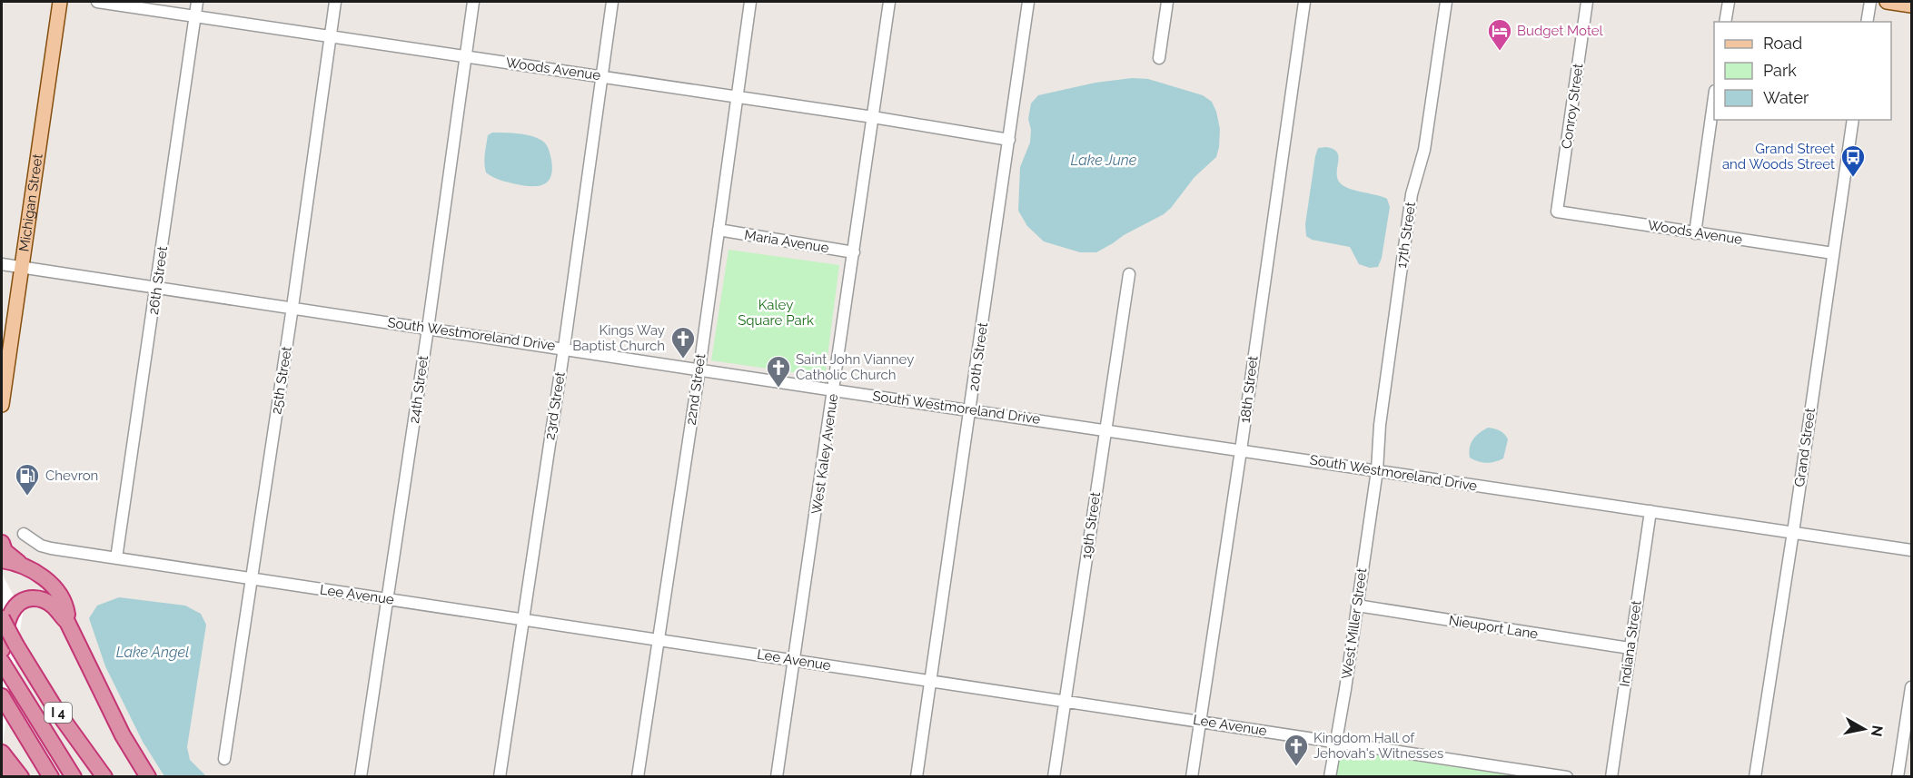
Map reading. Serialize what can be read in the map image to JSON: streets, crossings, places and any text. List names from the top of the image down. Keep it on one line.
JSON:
{"streets":{"highway":["I 4"],"main road":["Michigan Street"],"street":["Woods Avenue","Conroy Street","17th Street","Maria Avenue","26th Street","South Westmoreland Drive","20th Street","25th Street","24th Street","22nd Street","18th Street","23rd Street","Grand Street","West Kaley Avenue","19th Street","Lee Avenue","West Miller Street","Nieuport Lane","Indiana Street"]},"crossings":[["Woods Avenue","Conroy Street"],["Woods Avenue","26th Street"],["Woods Avenue","20th Street"],["Woods Avenue","25th Street"],["Woods Avenue","24th Street"],["Woods Avenue","22nd Street"],["Woods Avenue","23rd Street"],["Woods Avenue","Grand Street"],["Woods Avenue","West Kaley Avenue"],["Michigan Street","South Westmoreland Drive"],["17th Street","South Westmoreland Drive"],["17th Street","West Miller Street"],["Maria Avenue","22nd Street"],["Maria Avenue","West Kaley Avenue"],["26th Street","South Westmoreland Drive"],["26th Street","Lee Avenue"],["South Westmoreland Drive","20th Street"],["South Westmoreland Drive","25th Street"],["South Westmoreland Drive","24th Street"],["South Westmoreland Drive","22nd Street"],["South Westmoreland Drive","18th Street"],["South Westmoreland Drive","23rd Street"],["South Westmoreland Drive","Grand Street"],["South Westmoreland Drive","West Kaley Avenue"],["South Westmoreland Drive","19th Street"],["South Westmoreland Drive","West Miller Street"],["South Westmoreland Drive","Indiana Street"],["20th Street","Lee Avenue"],["25th Street","Lee Avenue"],["24th Street","Lee Avenue"],["22nd Street","Lee Avenue"],["18th Street","Lee Avenue"],["23rd Street","Lee Avenue"],["West Kaley Avenue","Lee Avenue"],["19th Street","Lee Avenue"],["Lee Avenue","West Miller Street"],["West Miller Street","Nieuport Lane"],["Nieuport Lane","Indiana Street"]],"water":["Lake June","Lake Angel"],"parks":["Kaley Square Park"],"places":{"hotel":["Budget Motel"],"bus stop":["Grand Street and Woods Street"],"church":["Kings Way Baptist Church","Saint John Vianney Catholic Church","Kingdom Hall of Jehovah's Witnesses"],"fuel station":["Chevron"]},"legend":["Road","Park","Water"],"north":"right"}
